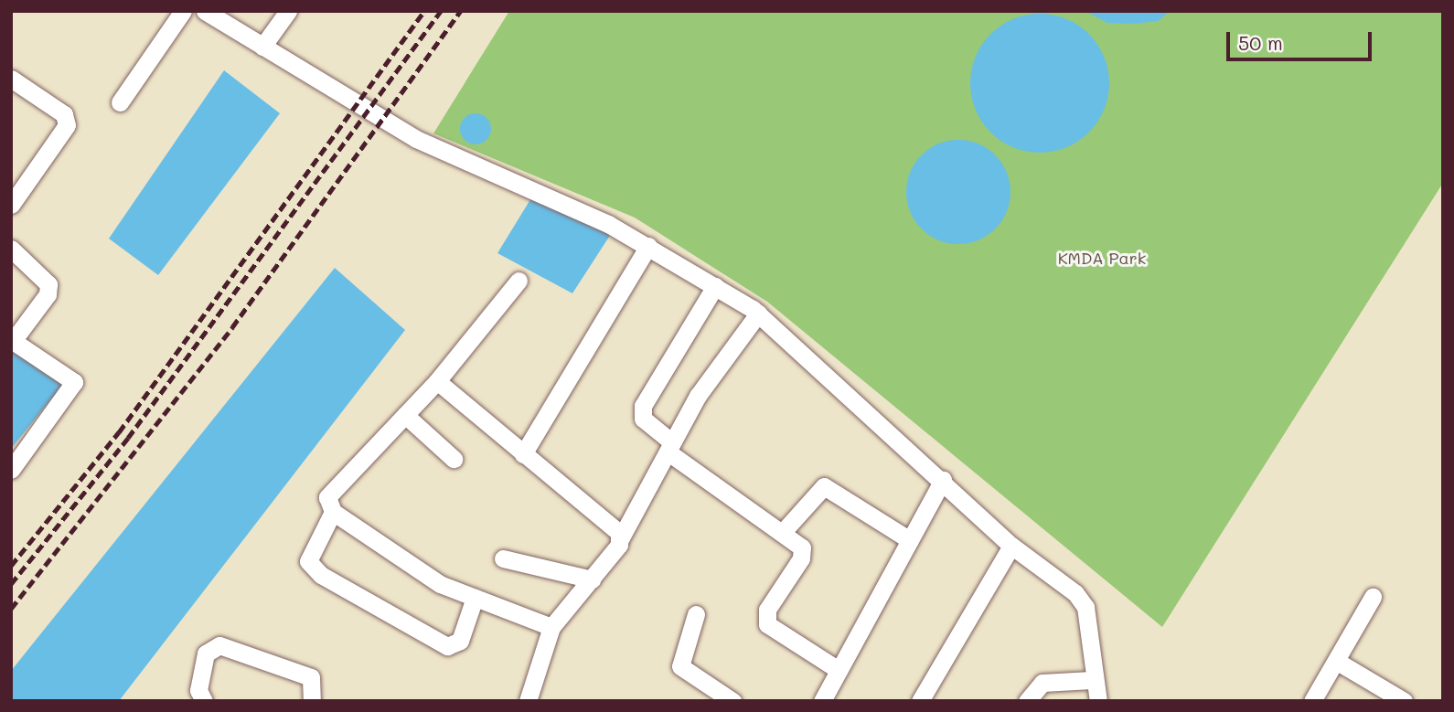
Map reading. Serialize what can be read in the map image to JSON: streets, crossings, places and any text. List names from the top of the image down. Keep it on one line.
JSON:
{"parks":["KMDA Park"],"scale_bar":"50 m"}
